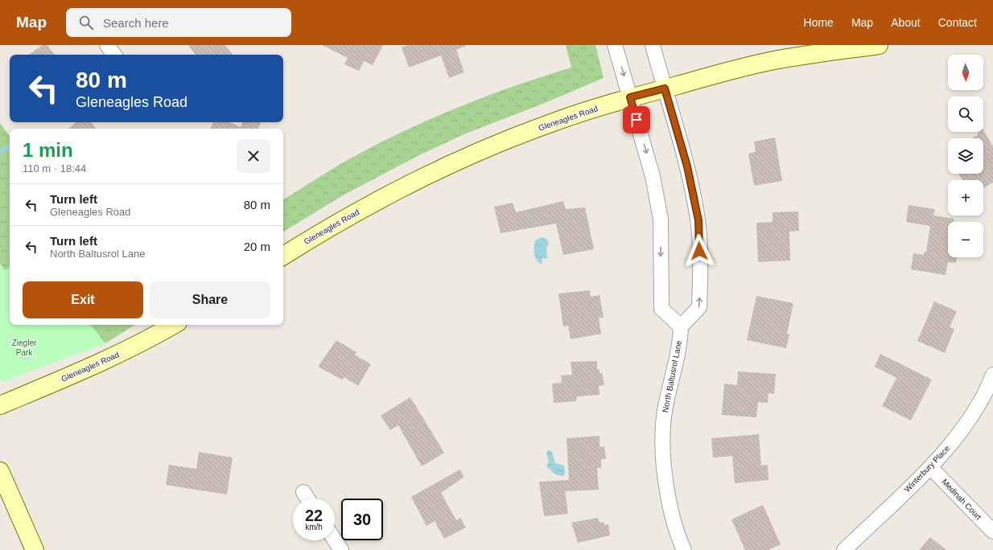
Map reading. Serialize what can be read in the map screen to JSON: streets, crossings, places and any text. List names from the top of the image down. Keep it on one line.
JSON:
{"streets":{"street":["Gleneagles Road","North Baltusrol Lane","Winterbury Place","Medinah Court"]},"crossings":[["Winterbury Place","Medinah Court"]],"parks":["Ziegler Park"],"north":"bottom","page":{"header":"Map","search":"Search here","nav":["Home","Map","About","Contact"],"map_buttons":["+","−"],"turn":["80 m","Gleneagles Road"],"heading":["1 min","110 m · 18:44"],"list":[{"name":"Turn left","note":"Gleneagles Road","value":"80 m"},{"name":"Turn left","note":"North Baltusrol Lane","value":"20 m"}],"buttons":["Exit","Share"],"speed":"22 km/h","limit":"30"}}
